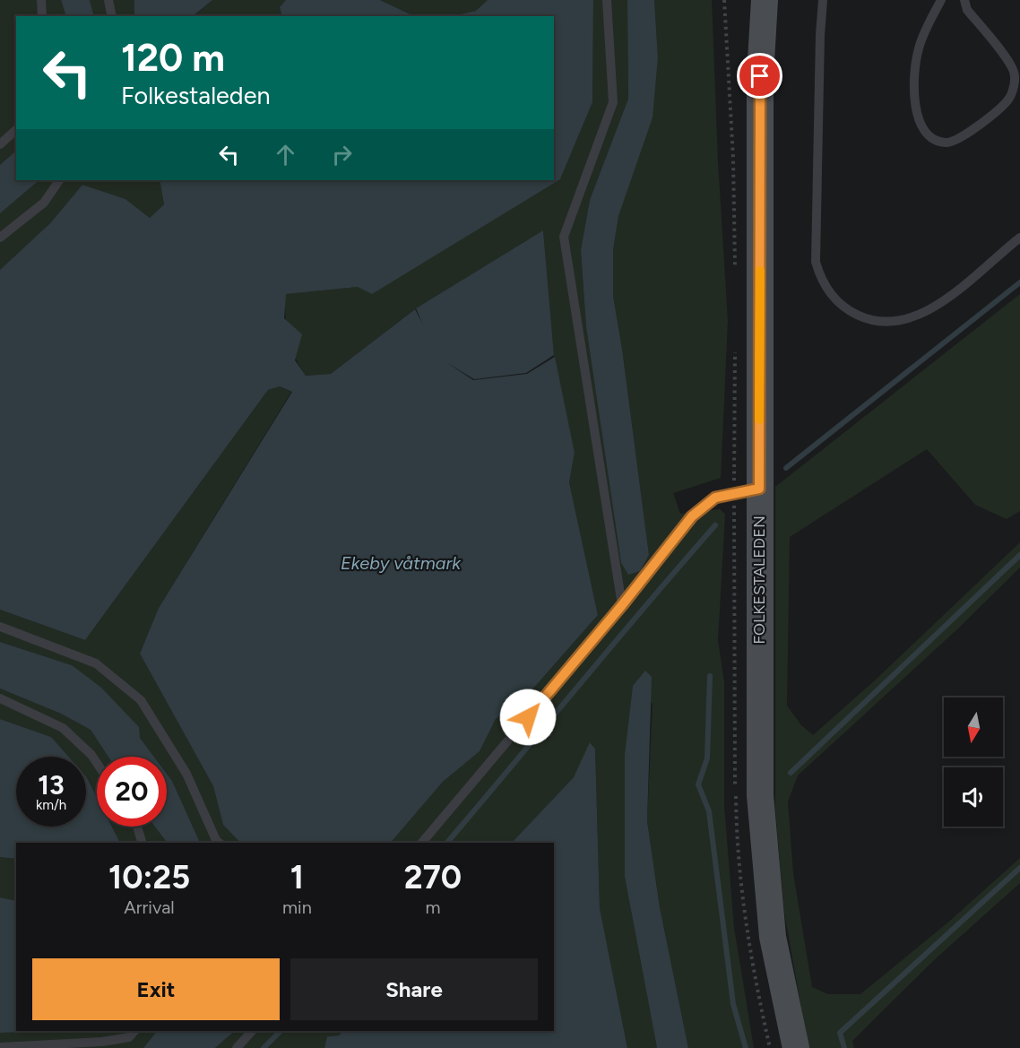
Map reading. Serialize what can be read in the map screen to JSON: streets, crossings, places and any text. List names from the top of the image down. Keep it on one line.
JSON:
{"streets":{"main road":["FOLKESTALEDEN"]},"water":["Ekeby våtmark"],"north":"bottom","page":{"turn":["120 m","Folkestaleden"],"speed":"13 km/h","limit":"20","eta":["10:25","Arrival","1","min","270","m"],"buttons":["Exit","Share"]}}
